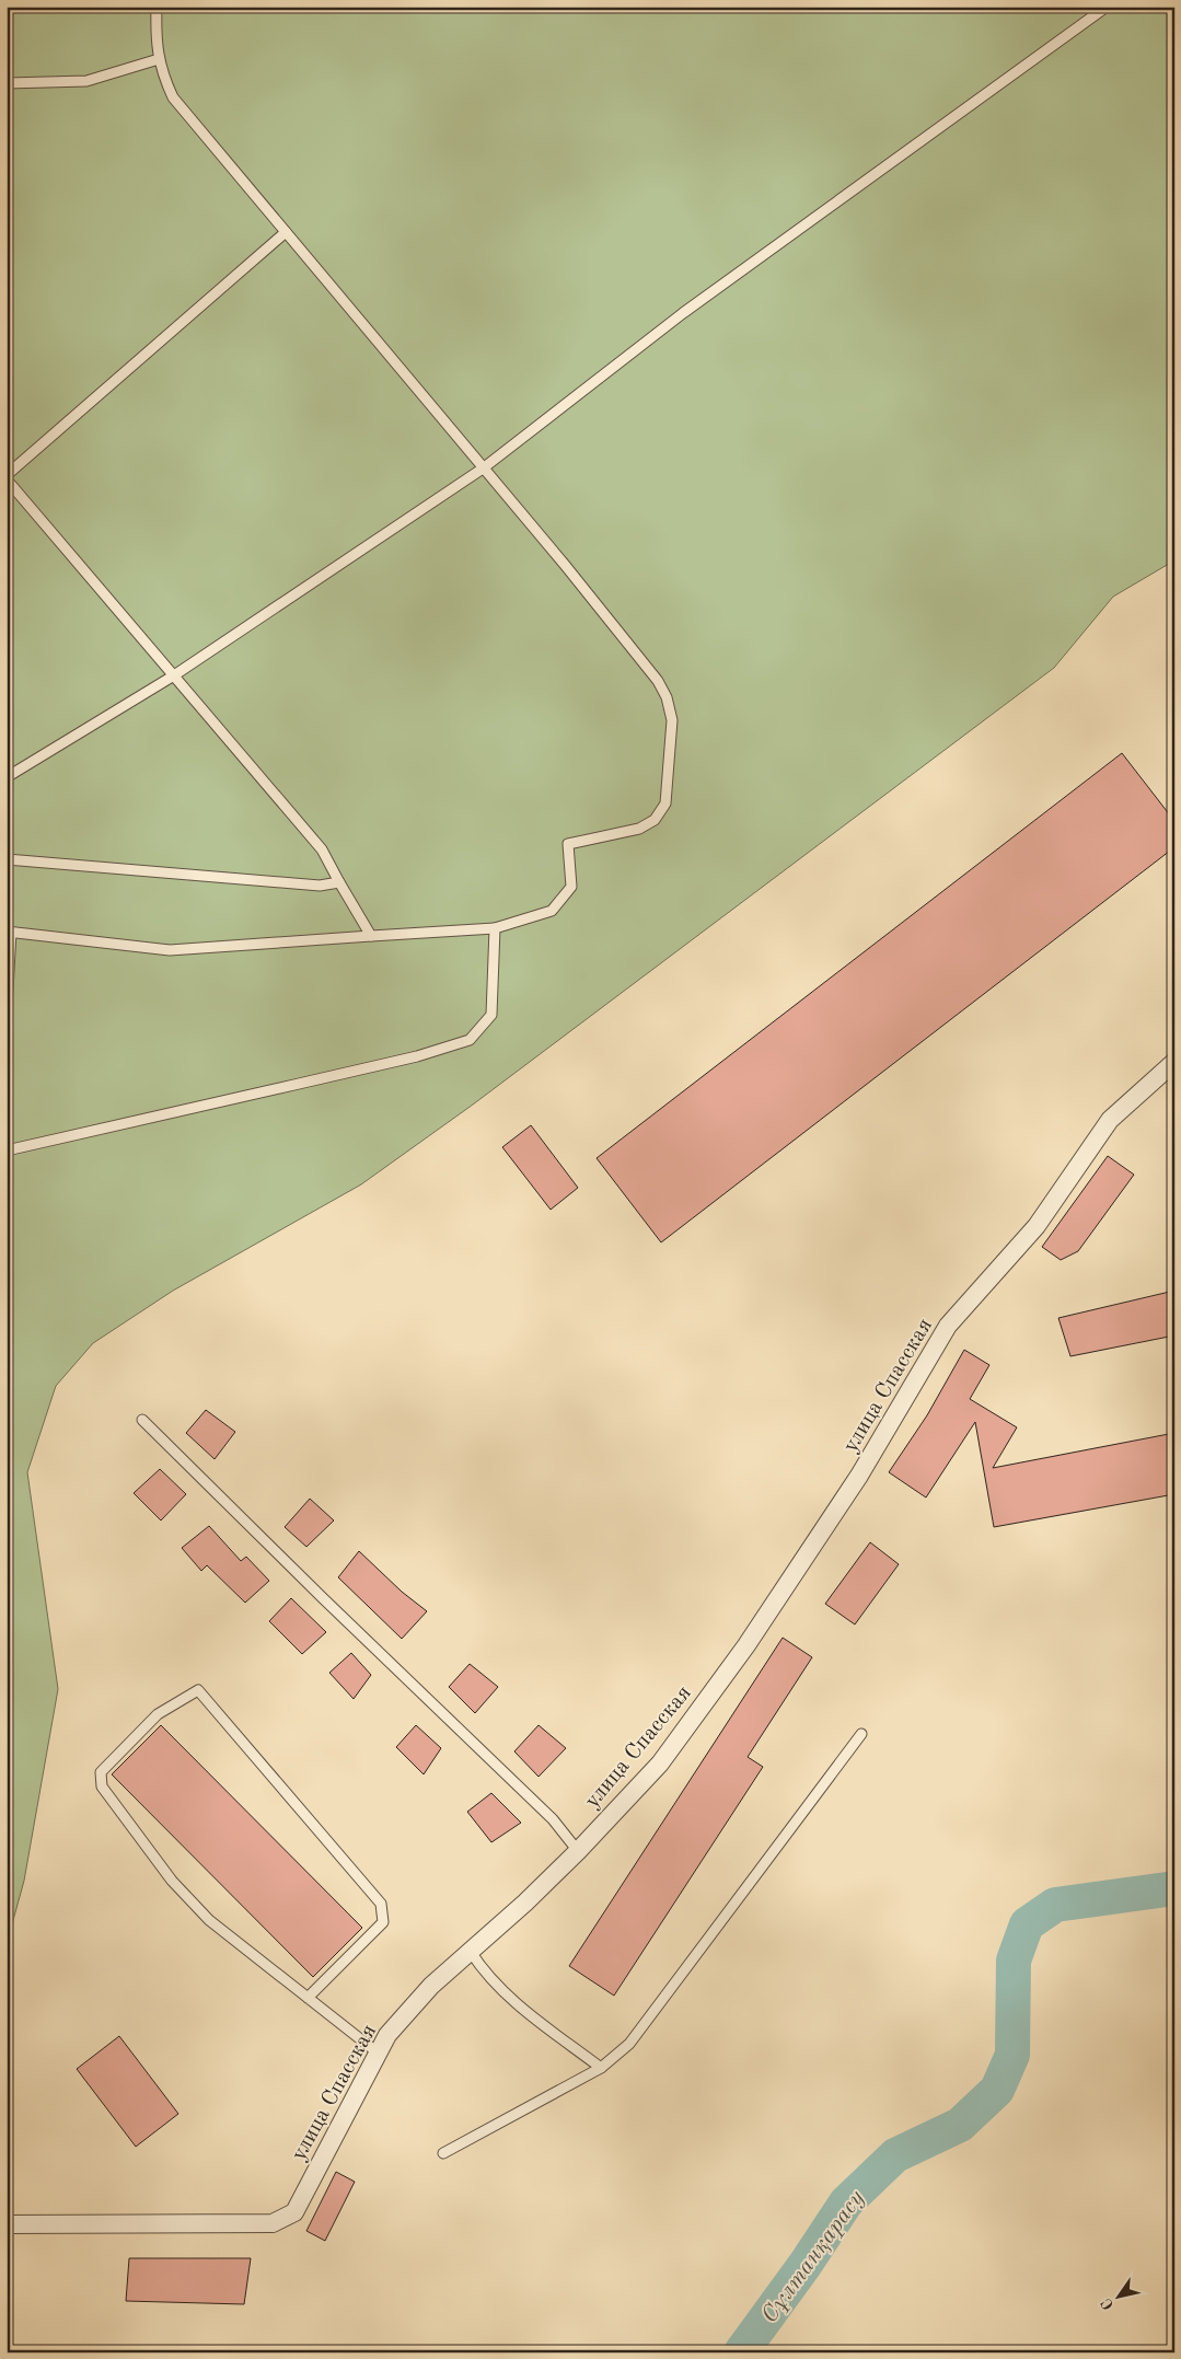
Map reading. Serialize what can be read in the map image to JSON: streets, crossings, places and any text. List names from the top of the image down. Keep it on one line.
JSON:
{"streets":{"street":["улица Спасская"]},"water":["Сұлтанқарасу"],"north":"bottom left"}
